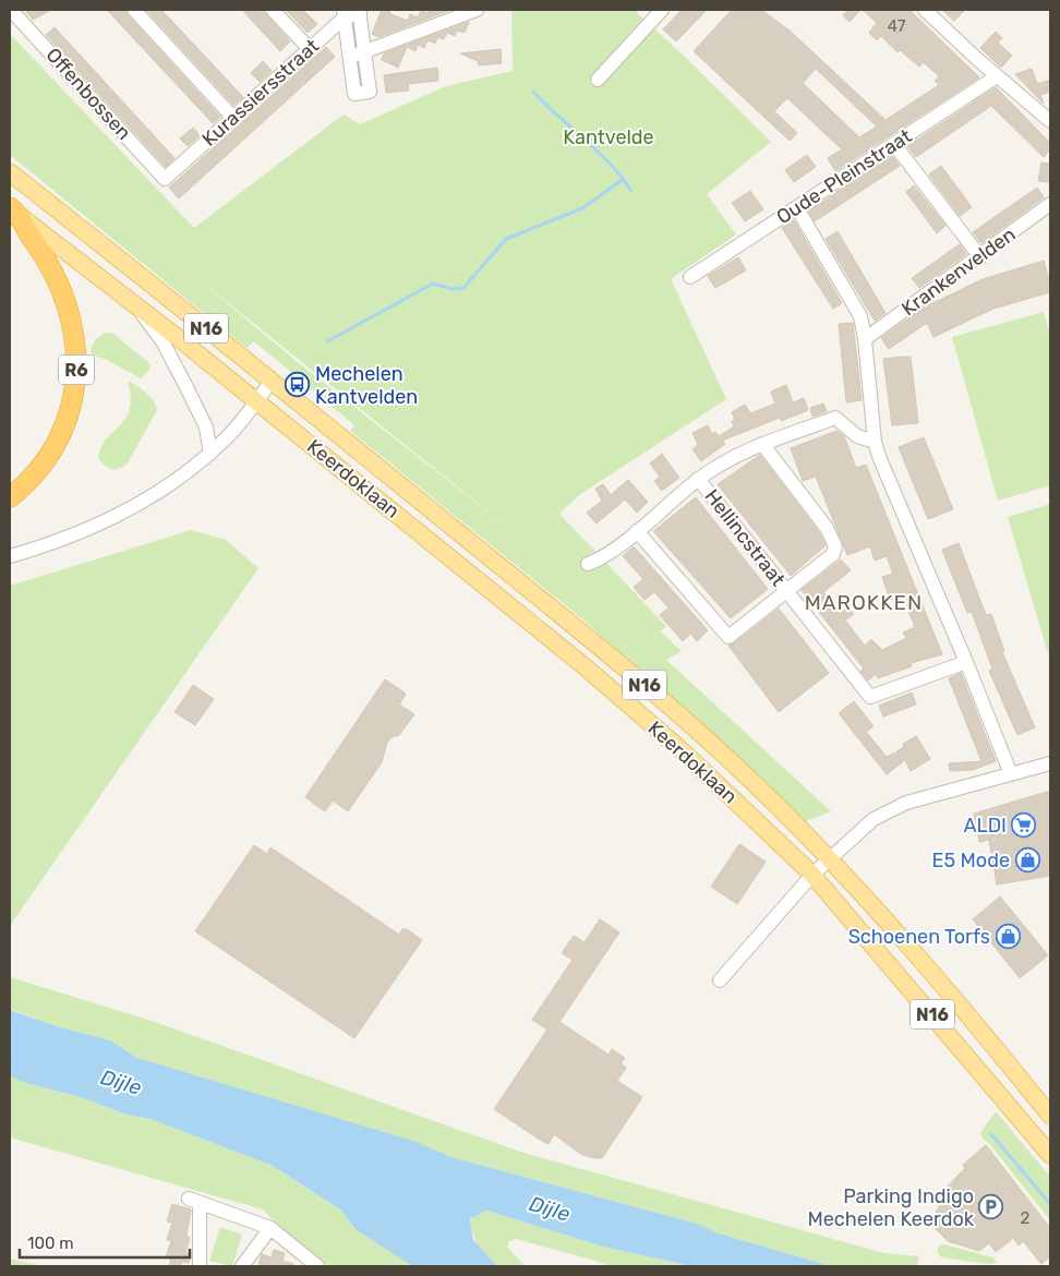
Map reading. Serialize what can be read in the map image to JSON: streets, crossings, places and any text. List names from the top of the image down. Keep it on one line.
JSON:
{"streets":{"highway":["R6"],"main road":["N16","Keerdoklaan"],"street":["Kurassiersstraat","Offenbossen","Oude-Pleinstraat","Krankenvelden","Hellincstraat"]},"crossings":[["Kurassiersstraat","Offenbossen"],["N16","R6"],["N16","Keerdoklaan"]],"districts":["MAROKKEN"],"water":["Dijle"],"parks":["Kantvelde"],"places":{"bus stop":["Mechelen Kantvelden"],"supermarket":["ALDI"],"shop":["E5 Mode","Schoenen Torfs"],"parking":["Parking Indigo Mechelen Keerdok"]},"house_numbers":["47","2"],"scale_bar":"100 m"}
